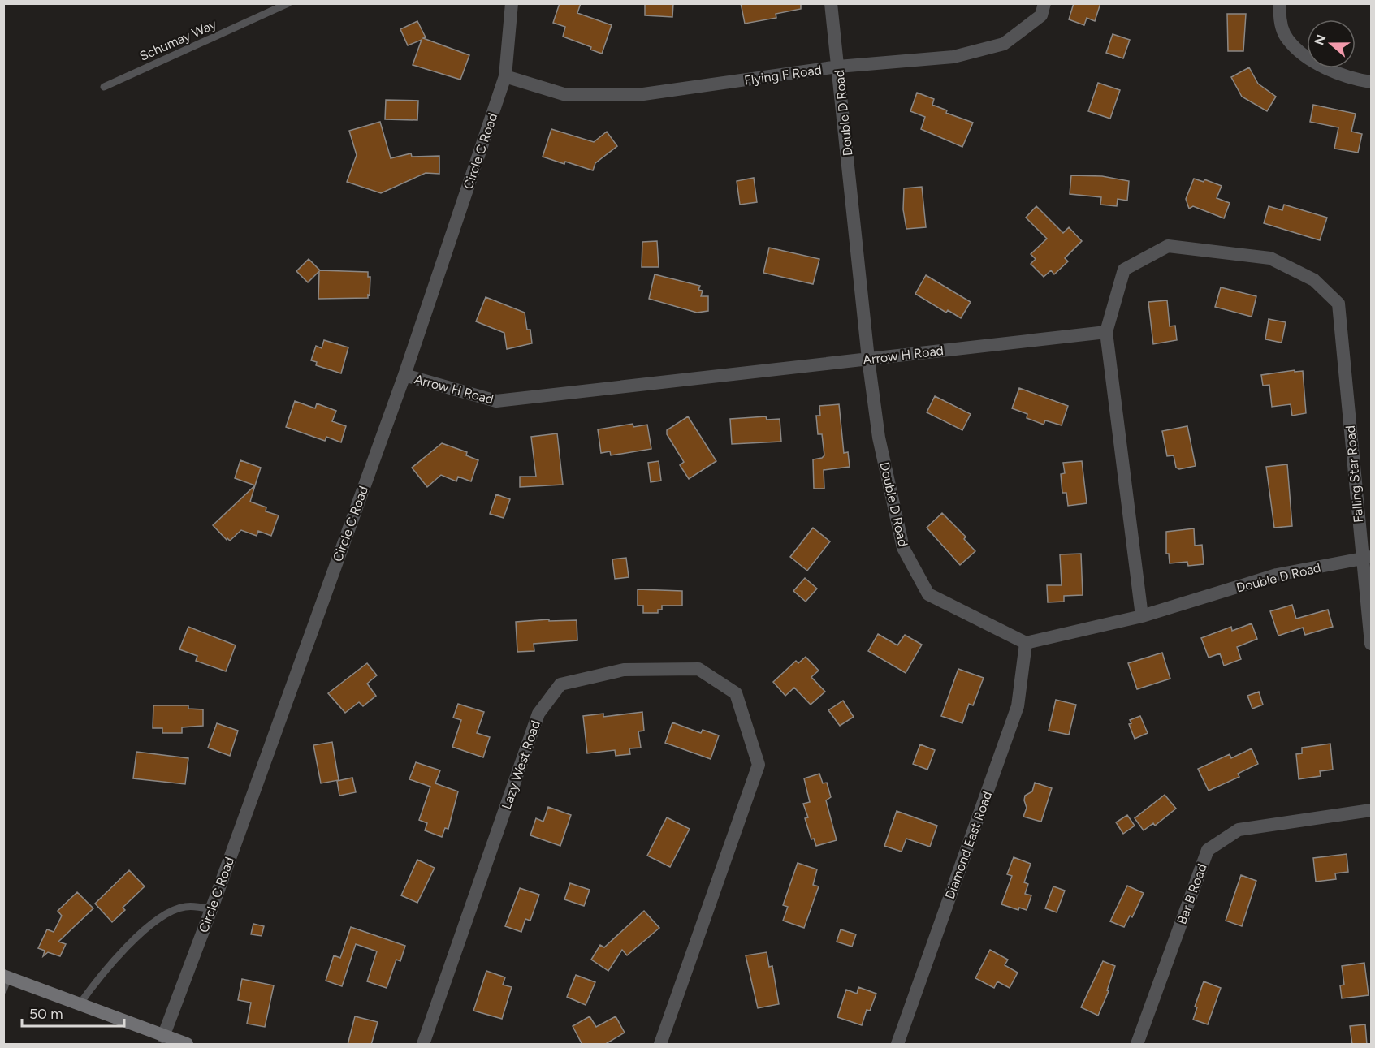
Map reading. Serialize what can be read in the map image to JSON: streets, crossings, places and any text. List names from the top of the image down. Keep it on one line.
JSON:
{"streets":{"street":["Flying F Road","Double D Road","Circle C Road","Arrow H Road","Falling Star Road","Lazy West Road","Diamond East Road","Bar B Road"],"lane":["Schumay Way"]},"crossings":[["Flying F Road","Double D Road"],["Flying F Road","Circle C Road"],["Double D Road","Arrow H Road"],["Double D Road","Falling Star Road"],["Double D Road","Diamond East Road"],["Circle C Road","Arrow H Road"],["Arrow H Road","Falling Star Road"]],"scale_bar":"50 m","north":"left"}
